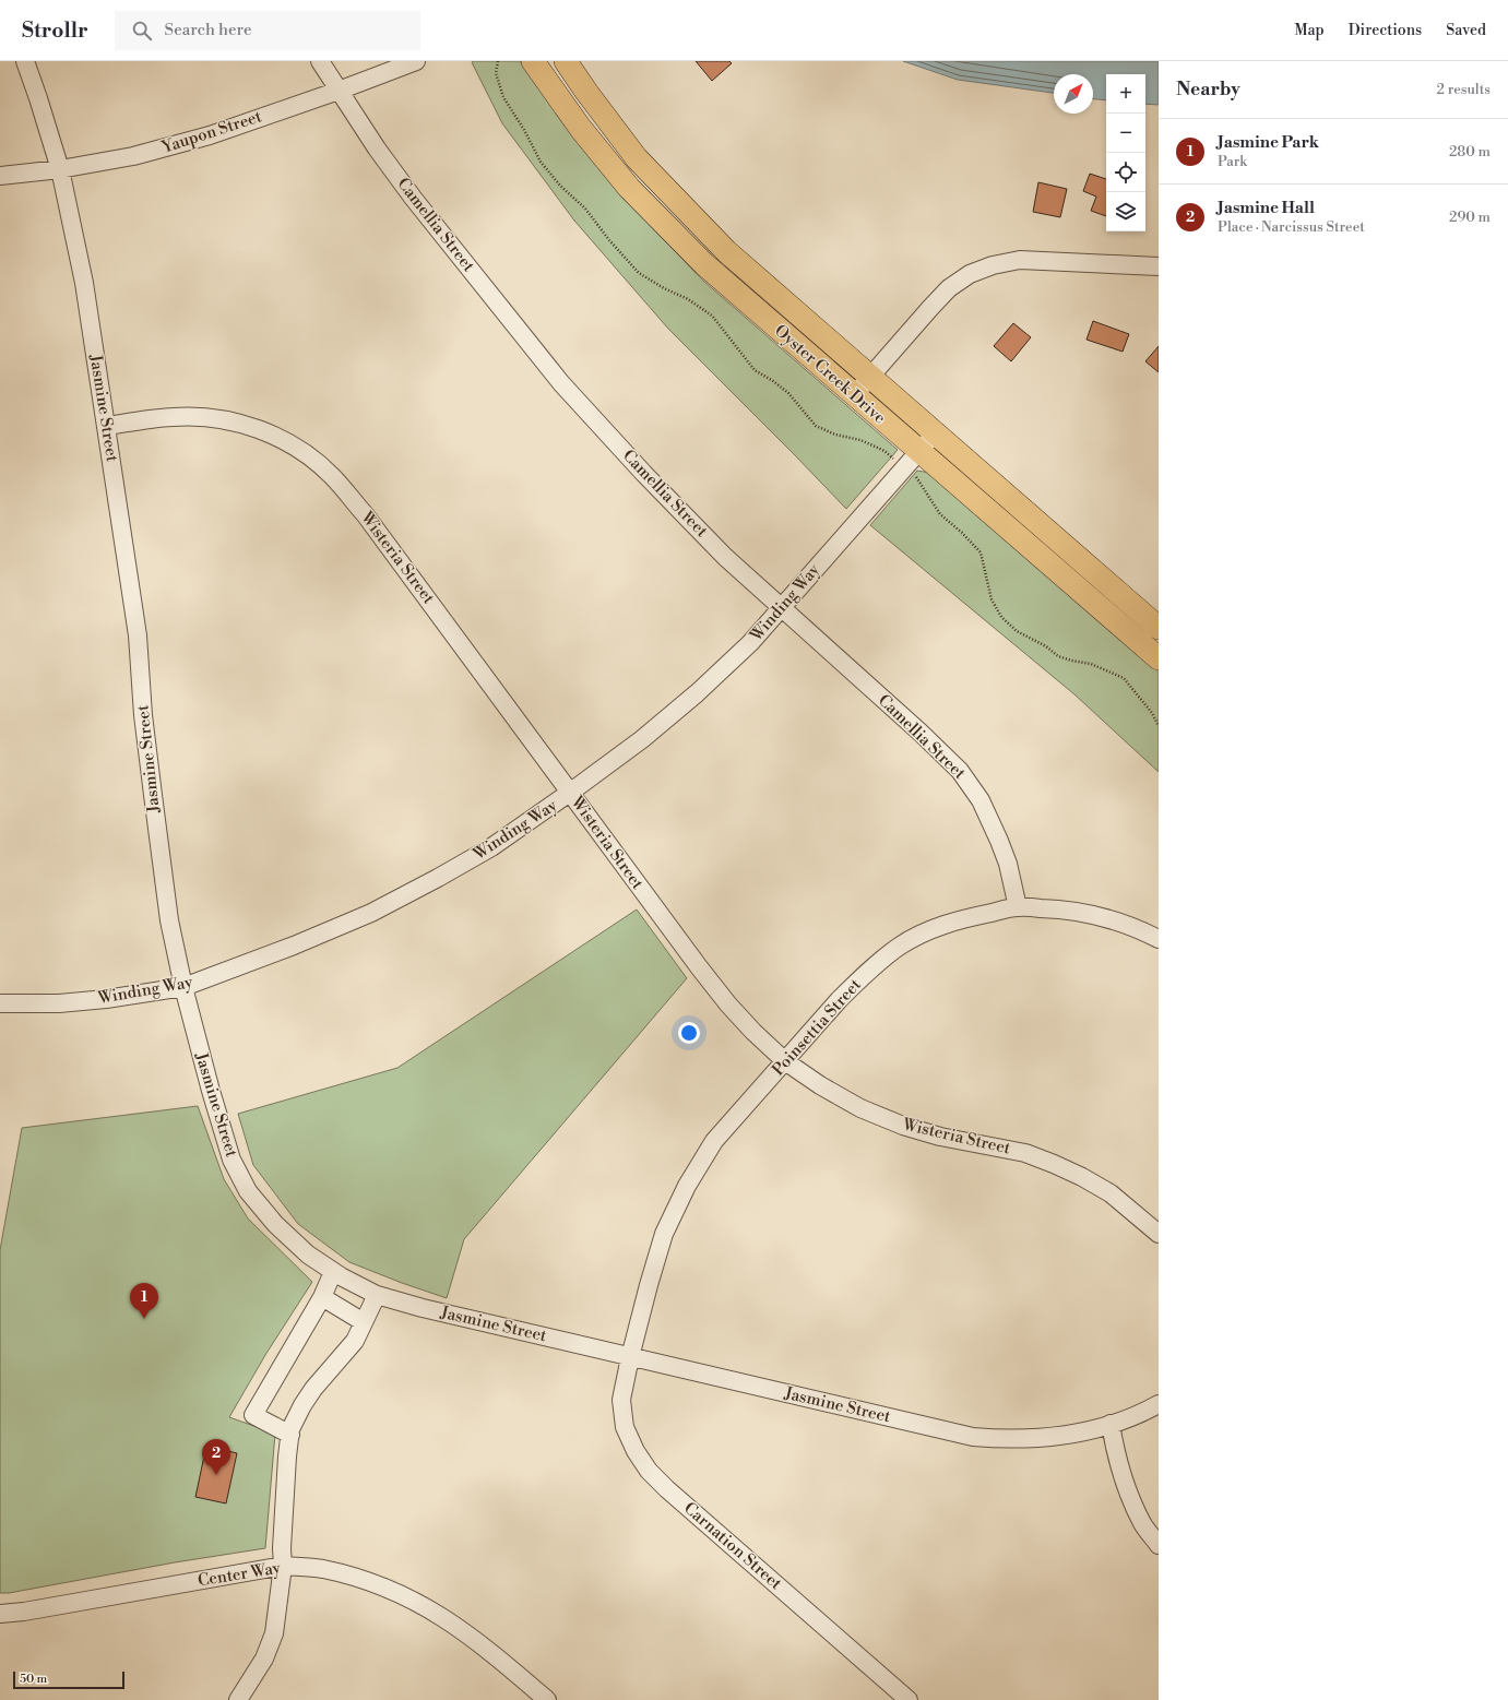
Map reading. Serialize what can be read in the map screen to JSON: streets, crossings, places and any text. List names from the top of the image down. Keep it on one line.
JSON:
{"streets":{"main road":["Oyster Creek Drive"],"street":["Yaupon Street","Camellia Street","Jasmine Street","Wisteria Street","Winding Way","Poinsettia Street","Carnation Street","Center Way"]},"crossings":[["Yaupon Street","Camellia Street"],["Yaupon Street","Jasmine Street"],["Camellia Street","Winding Way"],["Camellia Street","Poinsettia Street"],["Oyster Creek Drive","Winding Way"],["Jasmine Street","Wisteria Street"],["Jasmine Street","Winding Way"],["Jasmine Street","Poinsettia Street"],["Jasmine Street","Carnation Street"],["Wisteria Street","Winding Way"],["Wisteria Street","Poinsettia Street"],["Poinsettia Street","Carnation Street"]],"scale_bar":"50 m","north":"top right","page":{"header":"Strollr","search":"Search here","nav":["Map","Directions","Saved"],"heading":["Nearby","2 results"],"map_buttons":["+","−"],"list":[{"mark":"1","name":"Jasmine Park","note":"Park","value":"280 m"},{"mark":"2","name":"Jasmine Hall","note":"Place · Narcissus Street","value":"290 m"}],"pins":["1","2"],"scale":"50 m"}}
